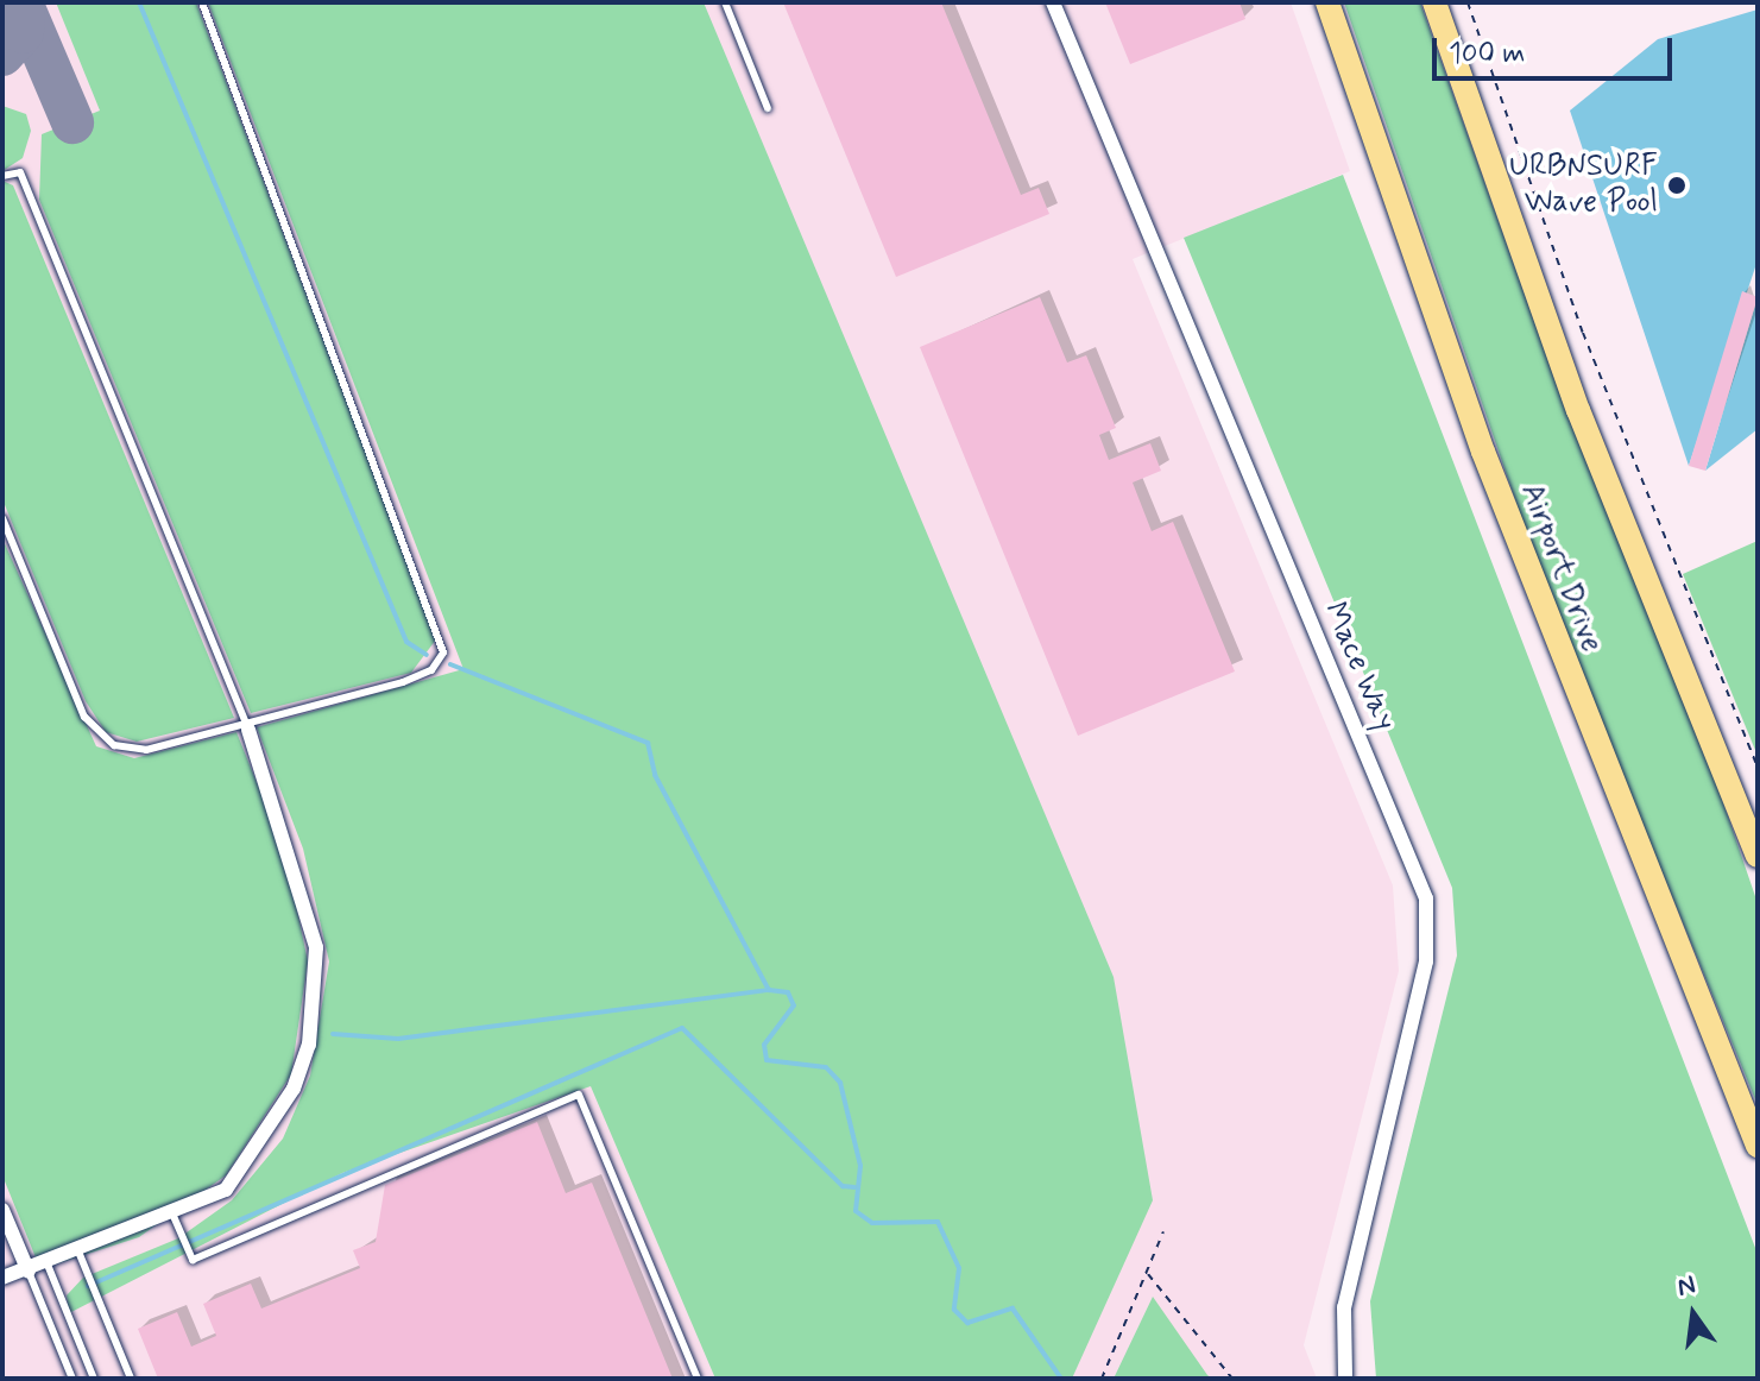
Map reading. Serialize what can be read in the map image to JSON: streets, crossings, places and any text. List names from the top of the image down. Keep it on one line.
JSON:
{"streets":{"main road":["Airport Drive"],"street":["Mace Way"]},"places":["URBNSURF Wave Pool"],"scale_bar":"100 m","north":"top"}
